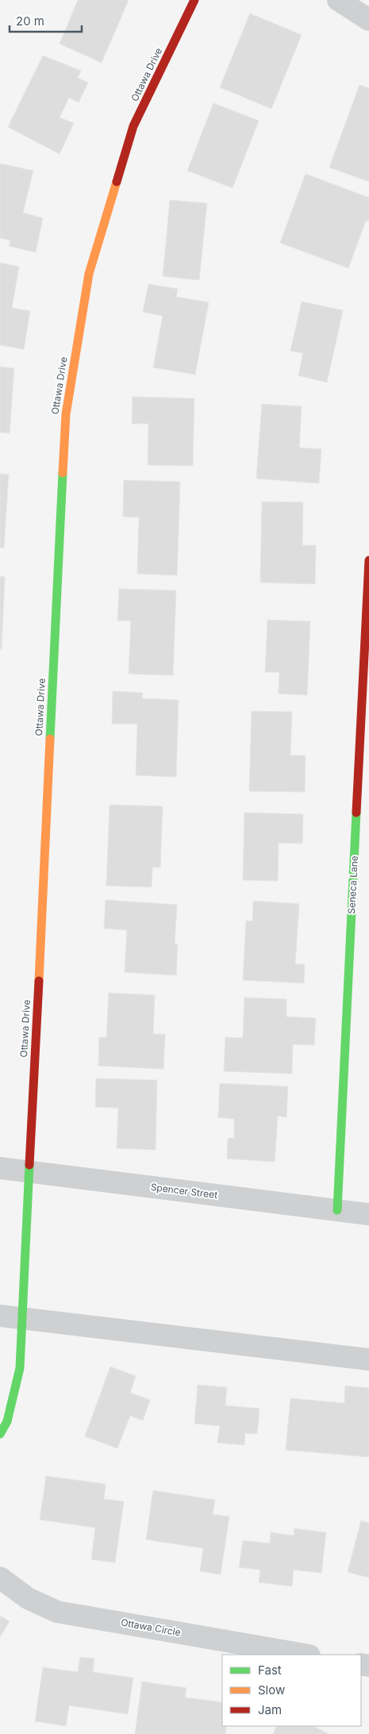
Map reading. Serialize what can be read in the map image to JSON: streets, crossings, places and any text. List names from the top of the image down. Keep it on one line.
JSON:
{"streets":{"street":["Ottawa Drive","Seneca Lane","Spencer Street","Ottawa Circle"]},"crossings":[["Ottawa Drive","Spencer Street"],["Seneca Lane","Spencer Street"]],"legend":["Fast","Slow","Jam"],"scale_bar":"20 m"}
